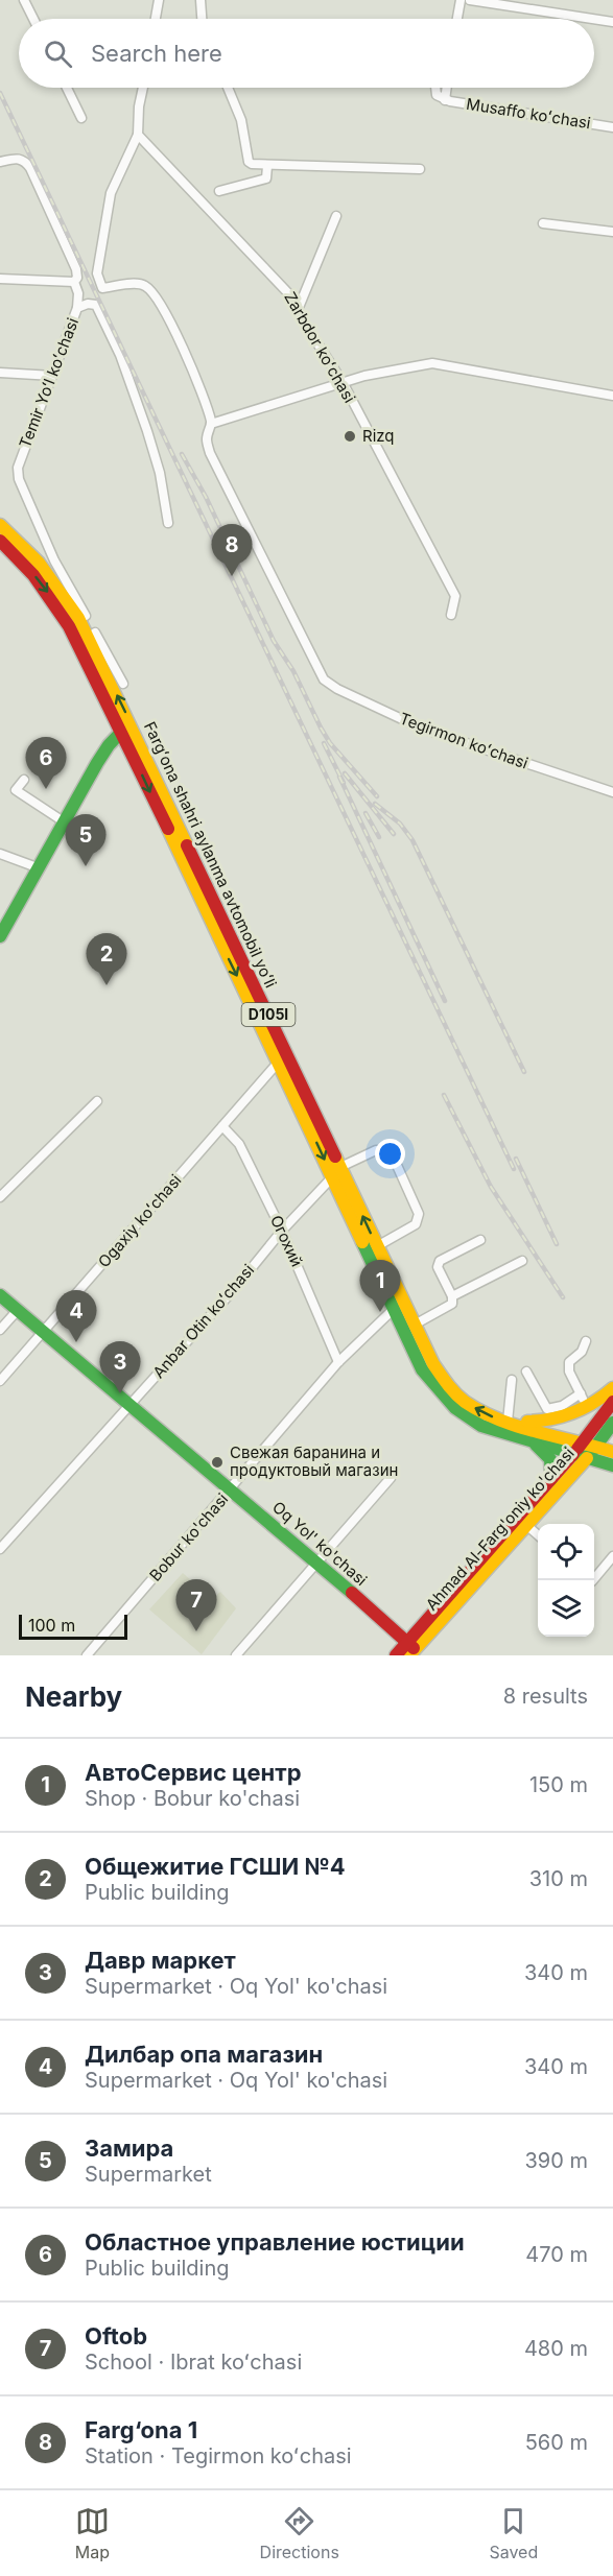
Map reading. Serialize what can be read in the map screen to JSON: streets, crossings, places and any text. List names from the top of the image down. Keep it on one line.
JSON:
{"streets":{"main road":["Fargʻona shahri aylanma avtomobil yoʻli","D105l","Ahmad Al-Farg'oniy ko'chasi","Oq Yol' ko'chasi"],"street":["Musaffo koʻchasi","Zarbdor koʻchasi","Temir Yoʻl koʻchasi","Tegirmon koʻchasi","Ogaxiy koʻchasi","Огохий","Anbar Otin koʻchasi","Bobur ko'chasi"]},"crossings":[["Zarbdor koʻchasi","Tegirmon koʻchasi"],["Fargʻona shahri aylanma avtomobil yoʻli","Ogaxiy koʻchasi"],["Fargʻona shahri aylanma avtomobil yoʻli","Anbar Otin koʻchasi"],["Fargʻona shahri aylanma avtomobil yoʻli","Ahmad Al-Farg'oniy ko'chasi"],["Fargʻona shahri aylanma avtomobil yoʻli","Bobur ko'chasi"],["Ogaxiy koʻchasi","Огохий"],["Ogaxiy koʻchasi","Oq Yol' ko'chasi"],["Огохий","Anbar Otin koʻchasi"],["Огохий","Bobur ko'chasi"],["Anbar Otin koʻchasi","Oq Yol' ko'chasi"],["Ahmad Al-Farg'oniy ko'chasi","Oq Yol' ko'chasi"],["Bobur ko'chasi","Oq Yol' ko'chasi"]],"places":["Rizq","Свежая баранина и продуктовый магазин"],"scale_bar":"100 m","page":{"search":"Search here","pins":["8","6","5","2","1","4","3","7"],"scale":"100 m","heading":["Nearby","8 results"],"list":[{"mark":"1","name":"АвтоСервис центр","note":"Shop · Bobur ko'chasi","value":"150 m"},{"mark":"2","name":"Общежитие ГСШИ №4","note":"Public building","value":"310 m"},{"mark":"3","name":"Давр маркет","note":"Supermarket · Oq Yol' ko'chasi","value":"340 m"},{"mark":"4","name":"Дилбар опа магазин","note":"Supermarket · Oq Yol' ko'chasi","value":"340 m"},{"mark":"5","name":"Замира","note":"Supermarket","value":"390 m"},{"mark":"6","name":"Областное управление юстиции","note":"Public building","value":"470 m"},{"mark":"7","name":"Oftob","note":"School · Ibrat koʻchasi","value":"480 m"},{"mark":"8","name":"Farg‘ona 1","note":"Station · Tegirmon koʻchasi","value":"560 m"}],"nav":["Map","Directions","Saved"]}}
